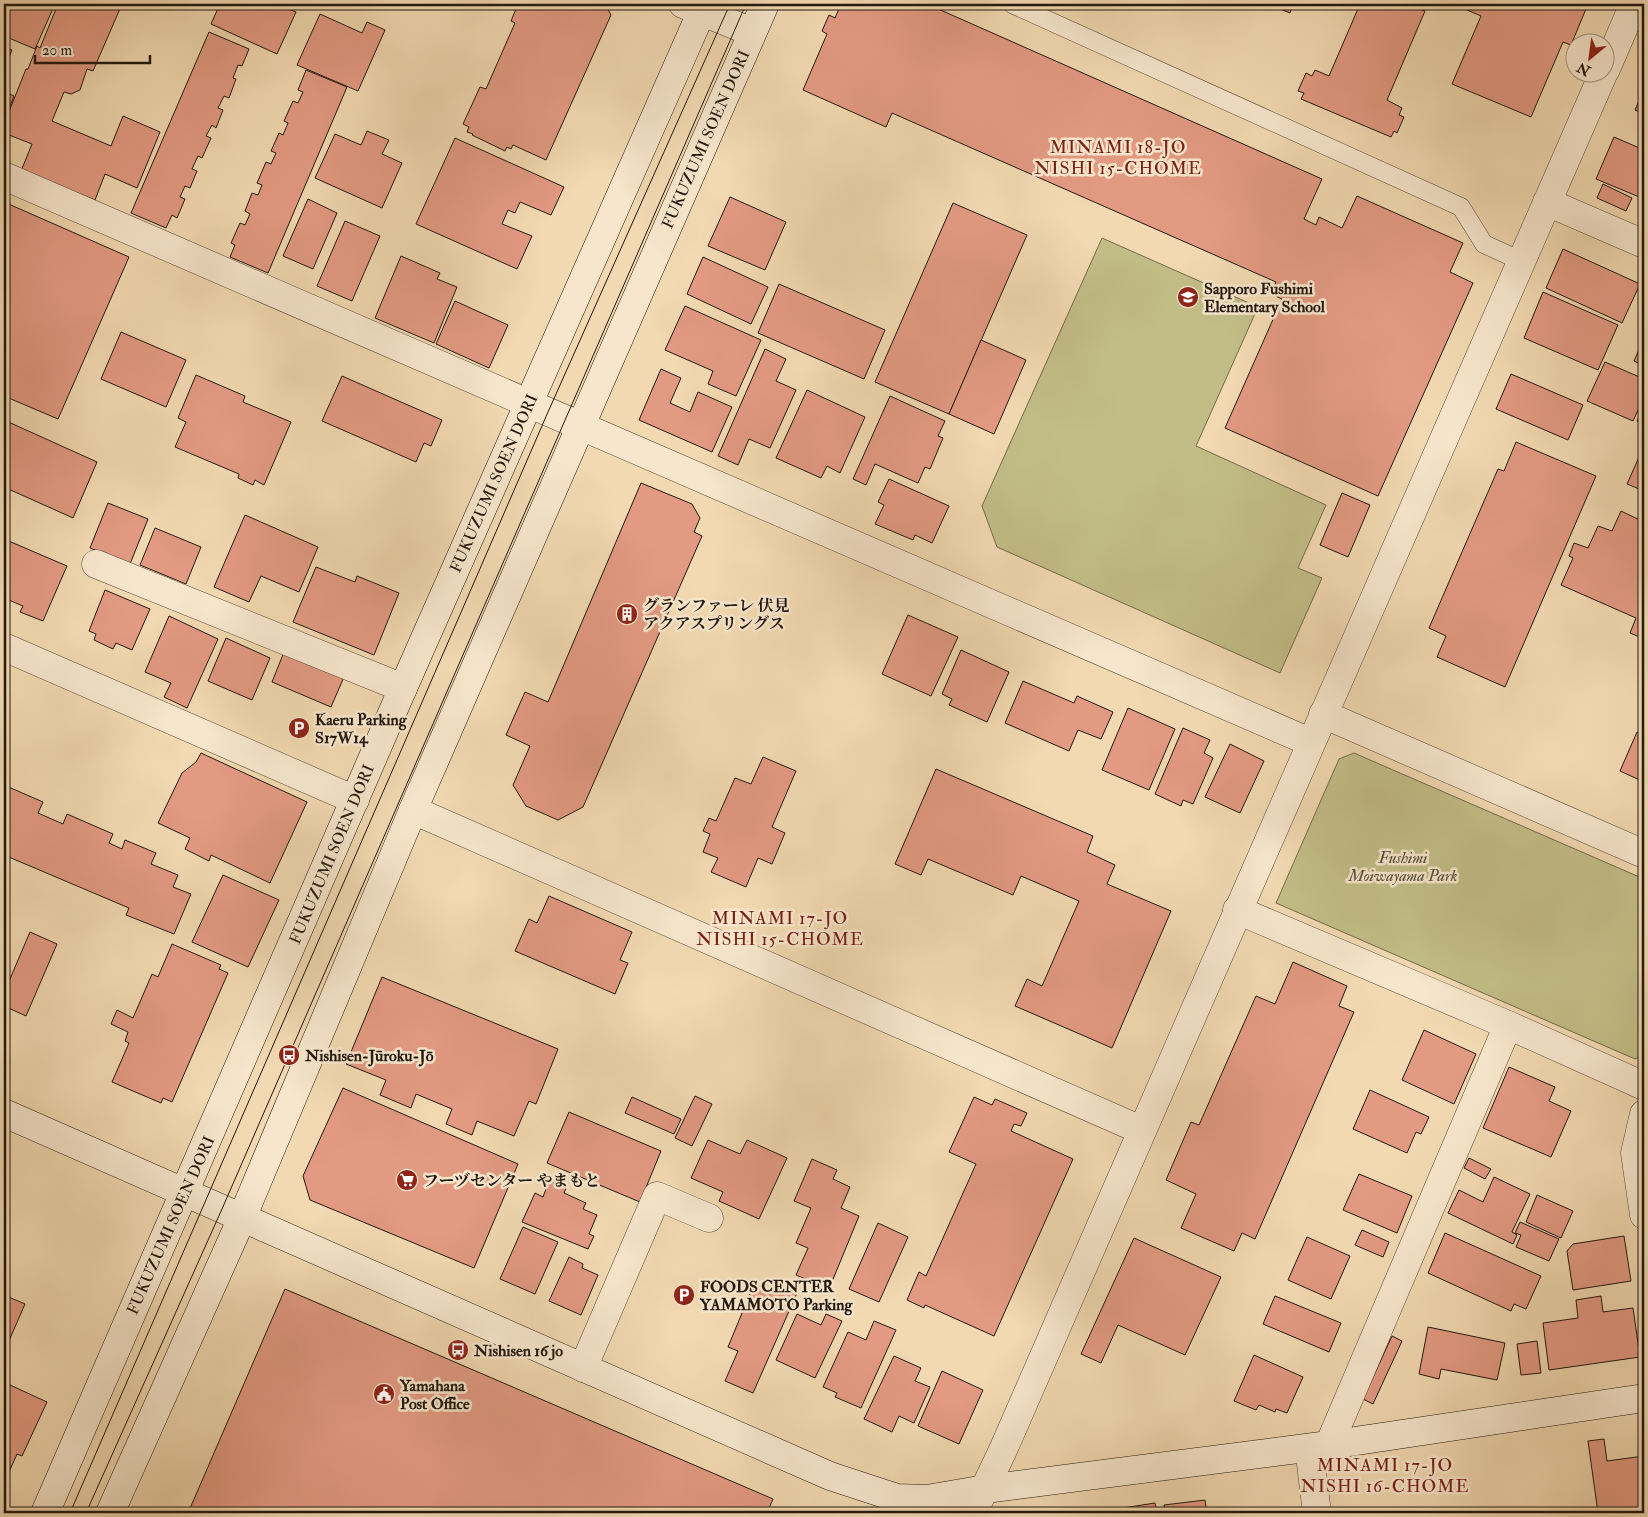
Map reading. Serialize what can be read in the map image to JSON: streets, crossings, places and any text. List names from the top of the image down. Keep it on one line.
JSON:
{"streets":{"street":["FUKUZUMI SOEN DORI"]},"districts":["MINAMI 18-JO NISHI 15-CHOME","MINAMI 17-JO NISHI 15-CHOME","MINAMI 17-JO NISHI 16-CHOME"],"parks":["Fushimi Moiwayama Park"],"places":{"school or university":["Sapporo Fushimi Elementary School"],"building":["グランファーレ 伏見 アクアスプリングス"],"parking":["Kaeru Parking S17W14","FOODS CENTER YAMAMOTO Parking"],"bus stop":["Nishisen-Jūroku-Jō","Nishisen 16 jo"],"supermarket":["フーヅセンター やまもと"],"public building":["Yamahana Post Office"]},"scale_bar":"20 m","north":"bottom left"}
